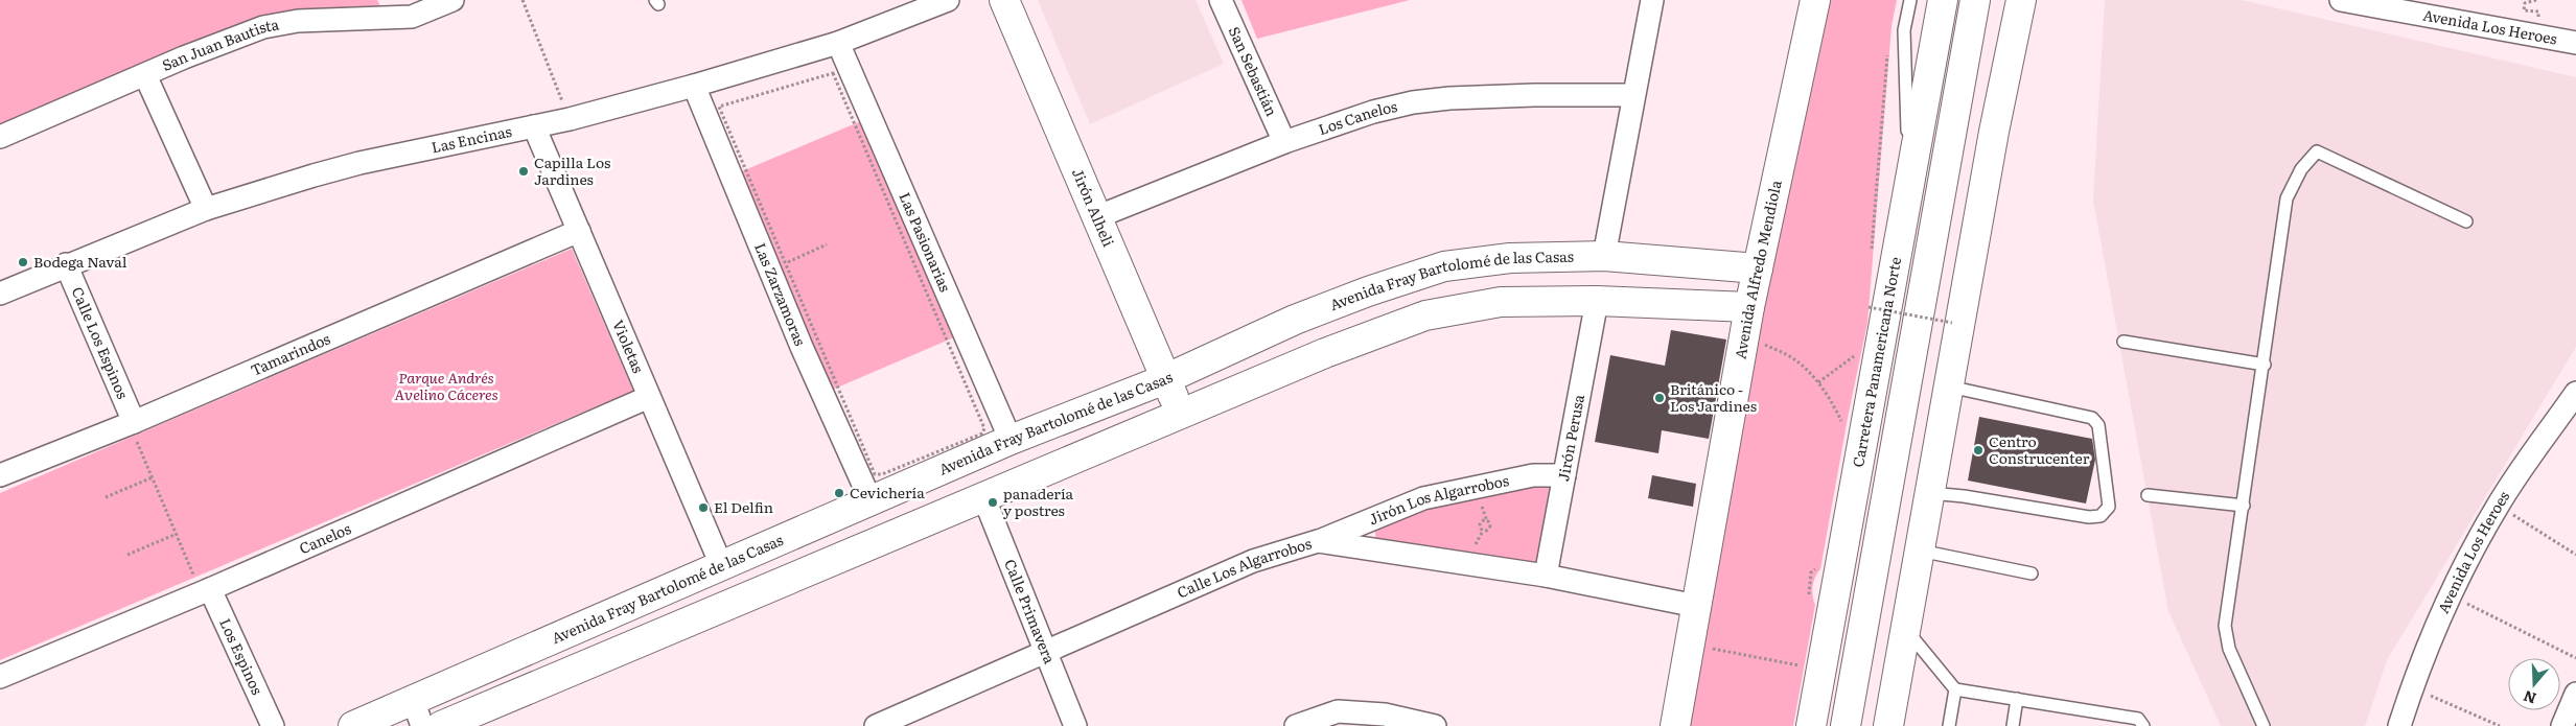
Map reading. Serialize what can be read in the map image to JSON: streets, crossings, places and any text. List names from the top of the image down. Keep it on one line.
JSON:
{"streets":{"main road":["Jirón Alheli","Avenida Alfredo Mendiola","Avenida Fray Bartolomé de las Casas","Carretera Panamericana Norte"],"street":["Avenida Los Heroes","San Juan Bautista","San Sebastián","Los Canelos","Las Encinas","Las Pasionarias","Las Zarzamoras","Calle Los Espinos","Violetas","Tamarindos","Jirón Perusa","Jirón Los Algarrobos","Canelos","Calle Los Algarrobos","Calle Primavera","Los Espinos"]},"crossings":[["San Sebastián","Los Canelos"],["Los Canelos","Jirón Alheli"],["Las Encinas","Las Pasionarias"],["Las Encinas","Las Zarzamoras"],["Las Encinas","Calle Los Espinos"],["Las Encinas","Violetas"],["Jirón Alheli","Avenida Fray Bartolomé de las Casas"],["Las Pasionarias","Avenida Fray Bartolomé de las Casas"],["Avenida Alfredo Mendiola","Avenida Fray Bartolomé de las Casas"],["Avenida Alfredo Mendiola","Calle Los Algarrobos"],["Avenida Fray Bartolomé de las Casas","Las Zarzamoras"],["Avenida Fray Bartolomé de las Casas","Violetas"],["Avenida Fray Bartolomé de las Casas","Jirón Perusa"],["Avenida Fray Bartolomé de las Casas","Calle Primavera"],["Calle Los Espinos","Tamarindos"],["Violetas","Tamarindos"],["Violetas","Canelos"],["Jirón Perusa","Jirón Los Algarrobos"],["Jirón Perusa","Calle Los Algarrobos"],["Jirón Los Algarrobos","Calle Los Algarrobos"],["Canelos","Los Espinos"],["Calle Los Algarrobos","Calle Primavera"]],"parks":["Parque Andrés Avelino Cáceres"],"places":["Capilla Los Jardines","Bodega Naval","Británico - Los Jardines","Centro Construcenter","Cevichería","panadería y postres","El Delfin"],"north":"bottom"}
